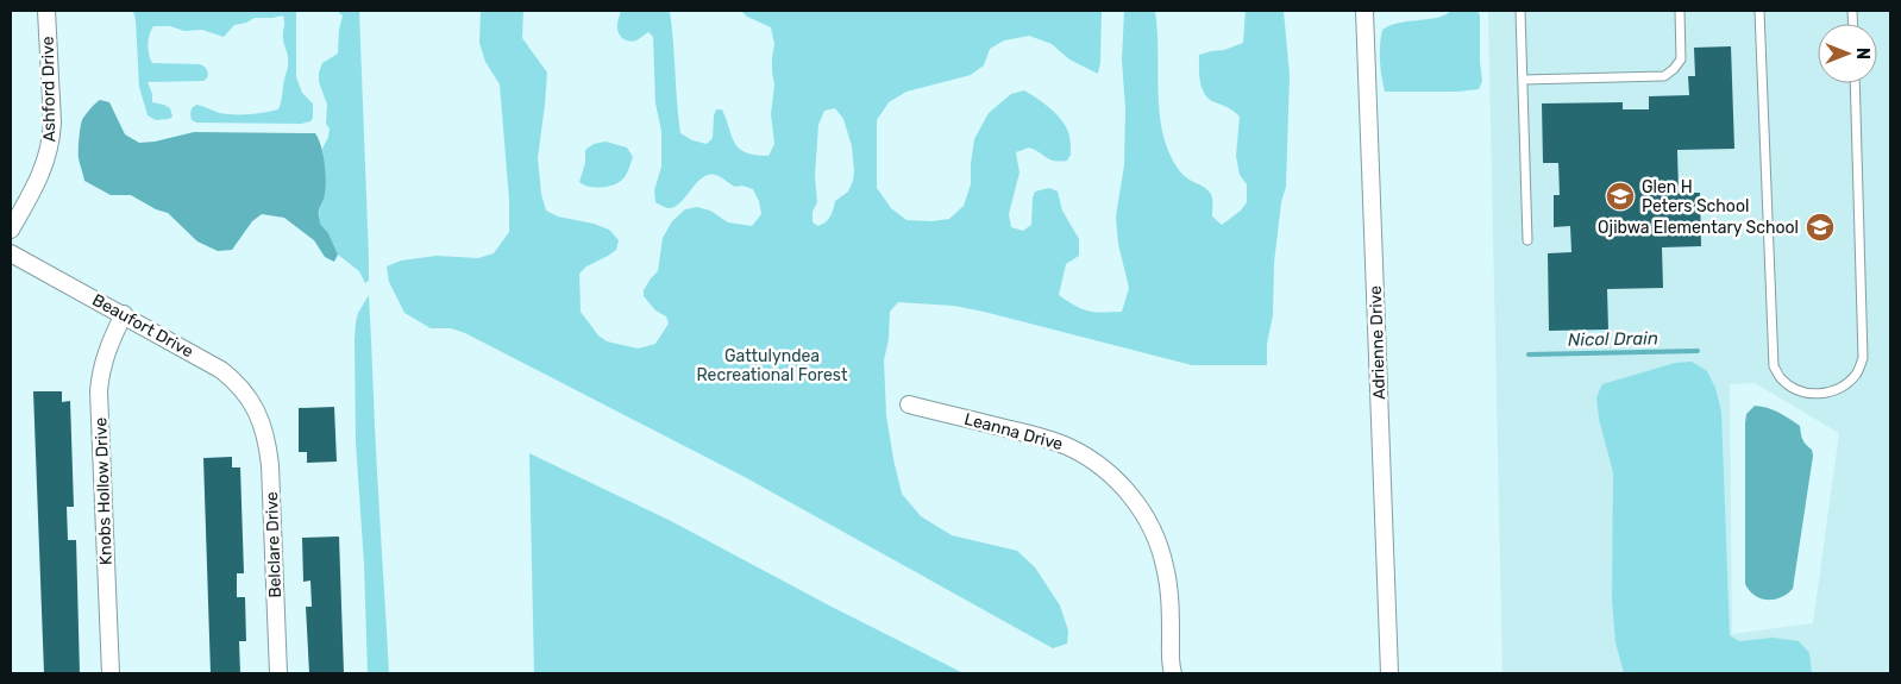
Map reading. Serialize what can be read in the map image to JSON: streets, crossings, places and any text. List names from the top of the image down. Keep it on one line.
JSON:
{"streets":{"street":["Ashford Drive","Beaufort Drive","Adrienne Drive","Leanna Drive","Knobs Hollow Drive","Belclare Drive"]},"crossings":[["Beaufort Drive","Knobs Hollow Drive"],["Beaufort Drive","Belclare Drive"]],"water":["Nicol Drain"],"parks":["Gattulyndea Recreational Forest"],"places":{"school or university":["Glen H Peters School","Ojibwa Elementary School"]},"north":"right"}
